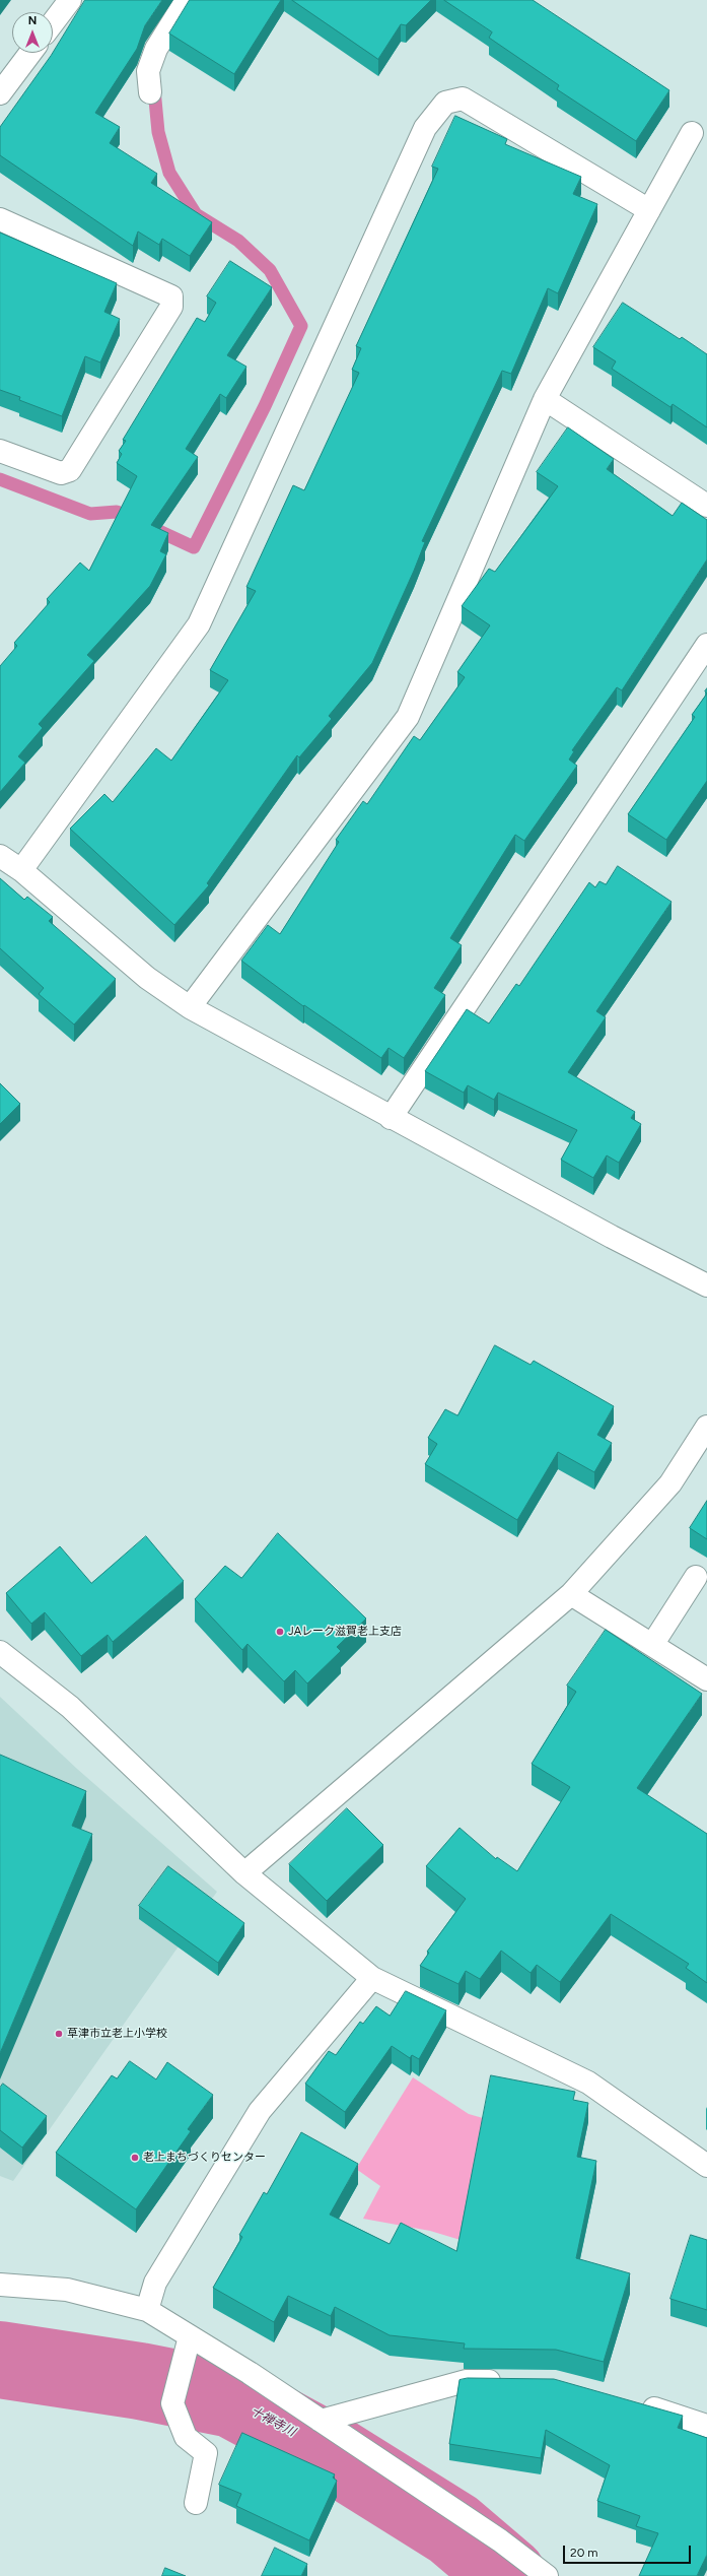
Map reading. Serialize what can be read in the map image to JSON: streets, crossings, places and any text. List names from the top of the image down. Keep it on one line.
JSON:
{"water":["十禅寺川"],"places":["JAレーク滋賀老上支店","草津市立老上小学校","老上まちづくりセンター"],"scale_bar":"20 m","north":"top"}
